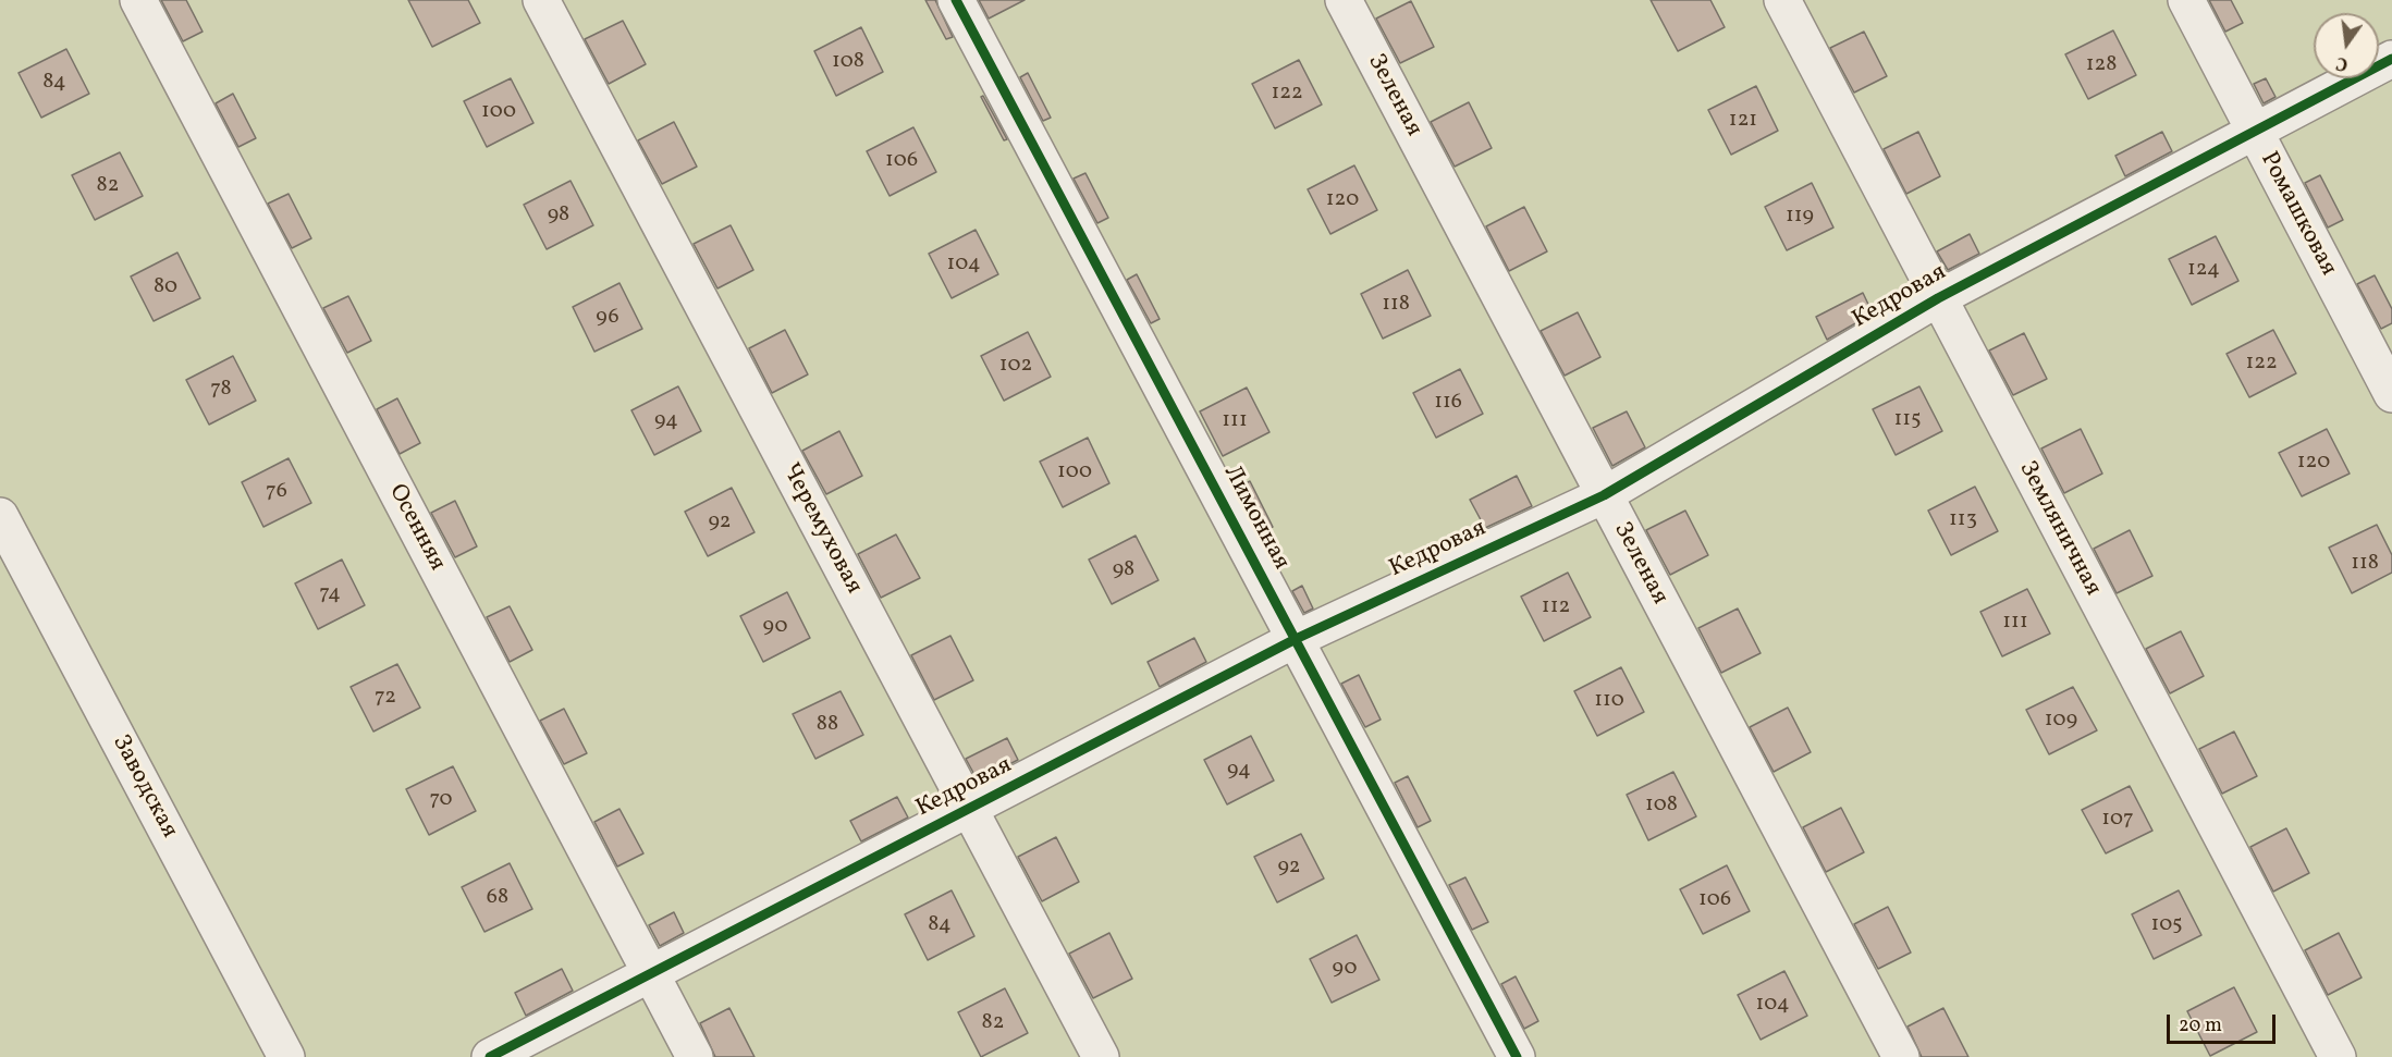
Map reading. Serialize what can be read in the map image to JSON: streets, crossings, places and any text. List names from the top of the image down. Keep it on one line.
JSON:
{"streets":{"street":["Зеленая","Ромашковая","Кедровая","Лимонная","Осенняя","Черемуховая","Земляничная","Заводская"]},"crossings":[["Зеленая","Кедровая"],["Ромашковая","Кедровая"],["Кедровая","Лимонная"],["Кедровая","Осенняя"],["Кедровая","Черемуховая"],["Кедровая","Земляничная"]],"house_numbers":["108","128","84","122","100","121","106","82","120","98","119","104","124","80","118","96","122","102","78","116","115","94","111","120","100","76","113","92","118","98","74","112","111","90","72","110","109","88","94","70","108","107","92","68","106","84","105","90","104","82"],"scale_bar":"20 m","north":"bottom"}
